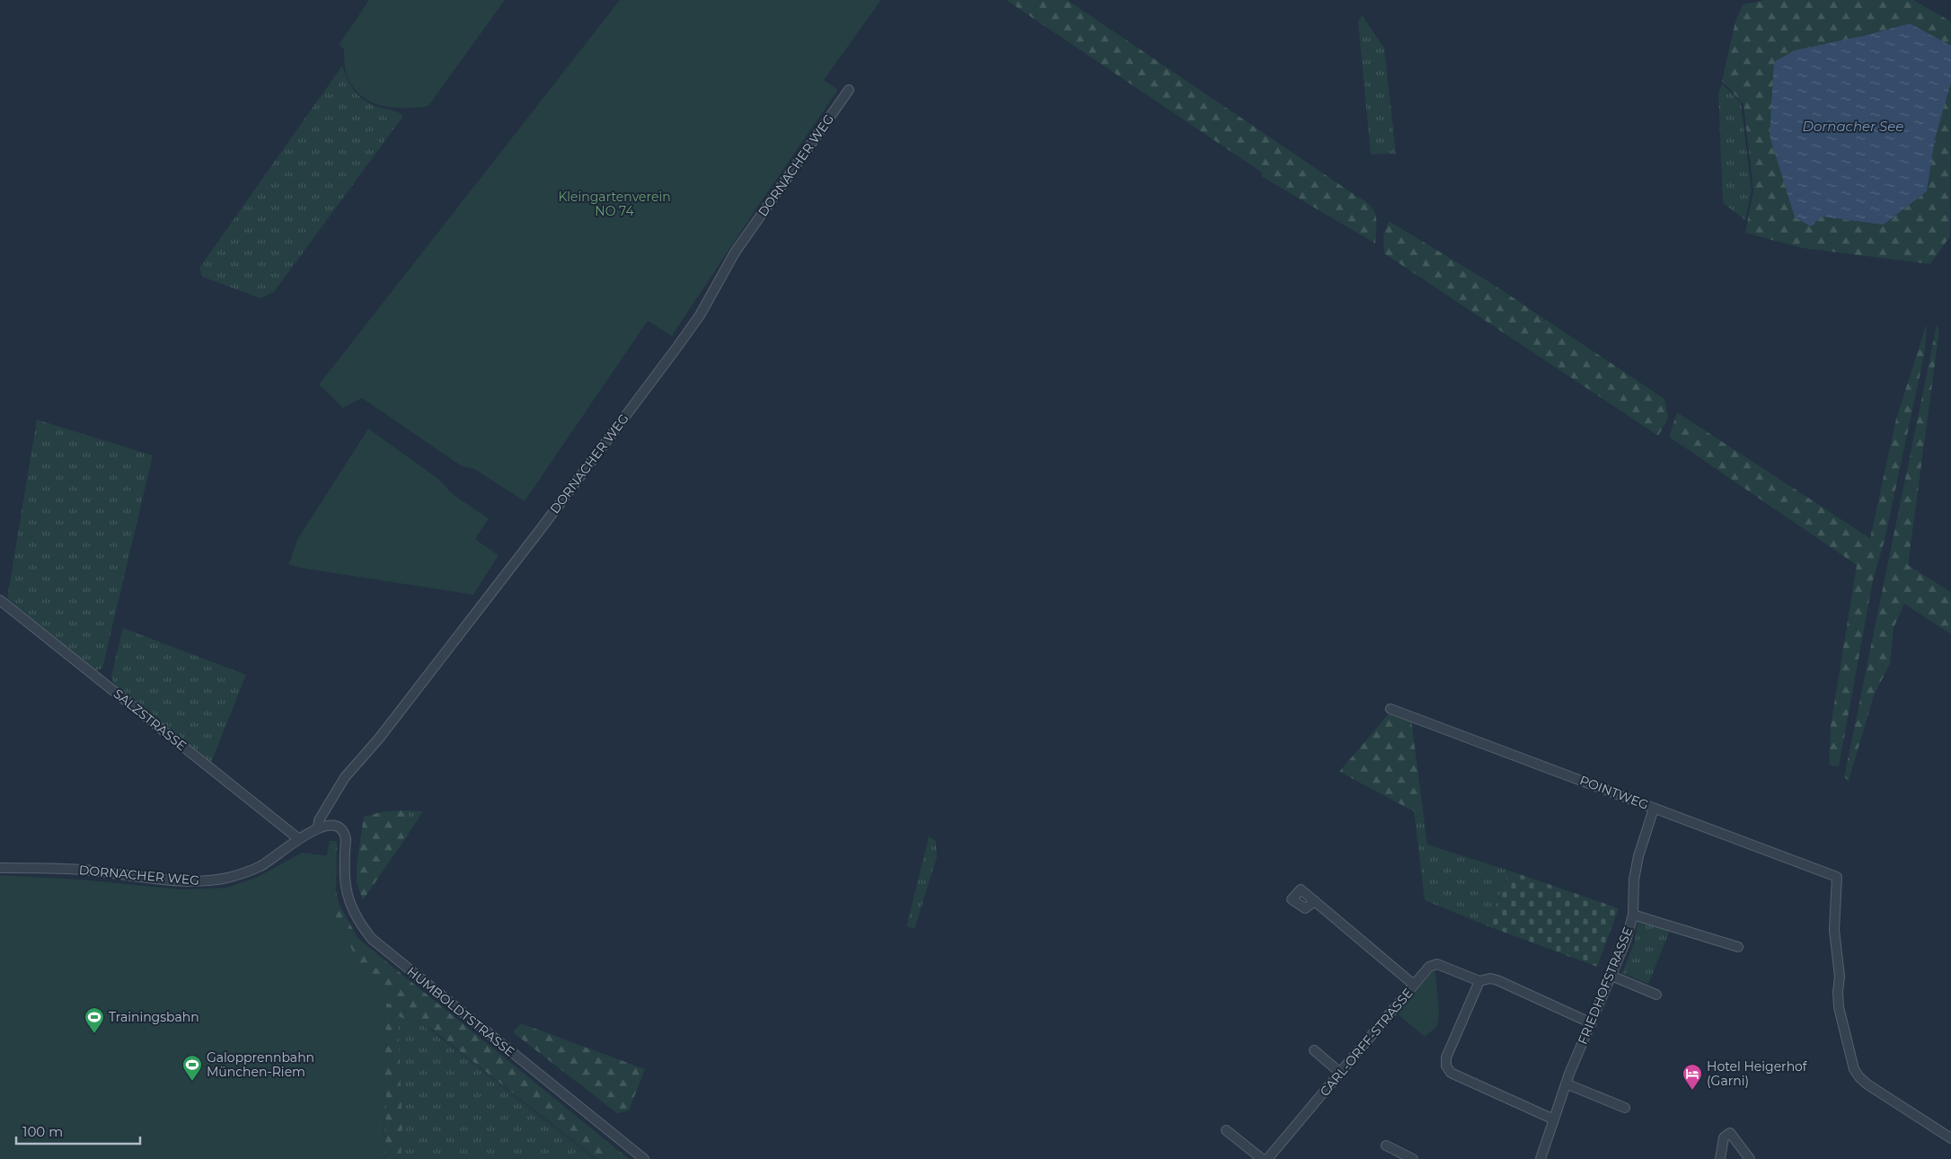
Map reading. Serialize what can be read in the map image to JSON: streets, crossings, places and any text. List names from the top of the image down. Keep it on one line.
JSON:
{"streets":{"street":["DORNACHER WEG","SALZSTRASSE","POINTWEG","FRIEDHOFSTRASSE","HUMBOLDTSTRASSE","CARL-ORFF-STRASSE"]},"crossings":[["DORNACHER WEG","SALZSTRASSE"],["DORNACHER WEG","HUMBOLDTSTRASSE"],["POINTWEG","FRIEDHOFSTRASSE"]],"water":["Dornacher See"],"parks":["Kleingartenverein NO 74"],"places":{"sports":["Trainingsbahn","Galopprennbahn München-Riem"],"hotel":["Hotel Heigerhof (Garni)"]},"scale_bar":"100 m"}
